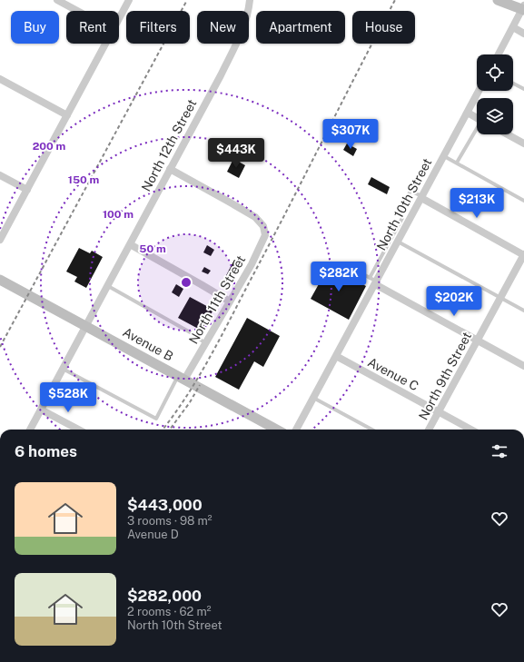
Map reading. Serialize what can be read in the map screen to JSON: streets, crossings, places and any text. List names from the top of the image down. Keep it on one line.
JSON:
{"streets":{"street":["North 12th Street","North 10th Street","North 11th Street","Avenue B","Avenue C","North 9th Street"]},"crossings":[["North 12th Street","North 11th Street"],["North 12th Street","Avenue B"],["North 10th Street","Avenue C"],["North 11th Street","Avenue B"],["Avenue C","North 9th Street"]],"page":{"chip":["Buy","Rent","Filters","New","Apartment","House"],"price":["$307K","$443K","$213K","$282K","$202K","$528K"],"heading":"6 homes","list":[{"name":"$443,000","note":"3 rooms · 98 m² · Avenue D"},{"name":"$282,000","note":"2 rooms · 62 m² · North 10th Street"}]},"rings":["200 m","150 m","100 m","50 m"]}
